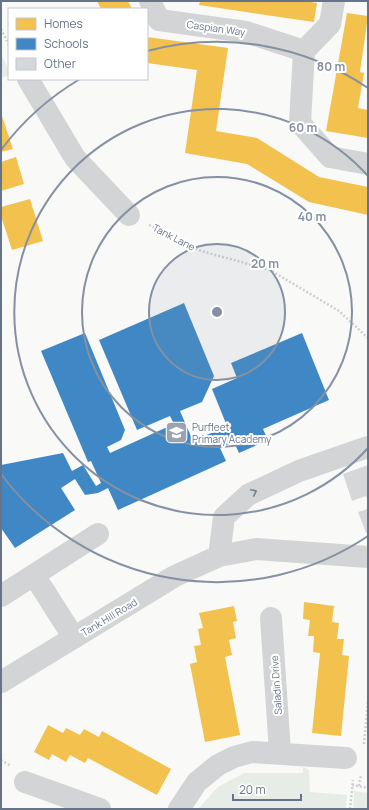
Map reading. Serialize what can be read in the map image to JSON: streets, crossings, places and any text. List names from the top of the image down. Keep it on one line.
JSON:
{"streets":{"street":["Caspian Way","Tank Hill Road","Saladin Drive"],"path":["Tank Lane"]},"places":{"school or university":["Purfleet Primary Academy"]},"legend":["Homes","Schools","Other"],"scale_bar":"20 m","rings":["80 m","60 m","40 m","20 m"]}
